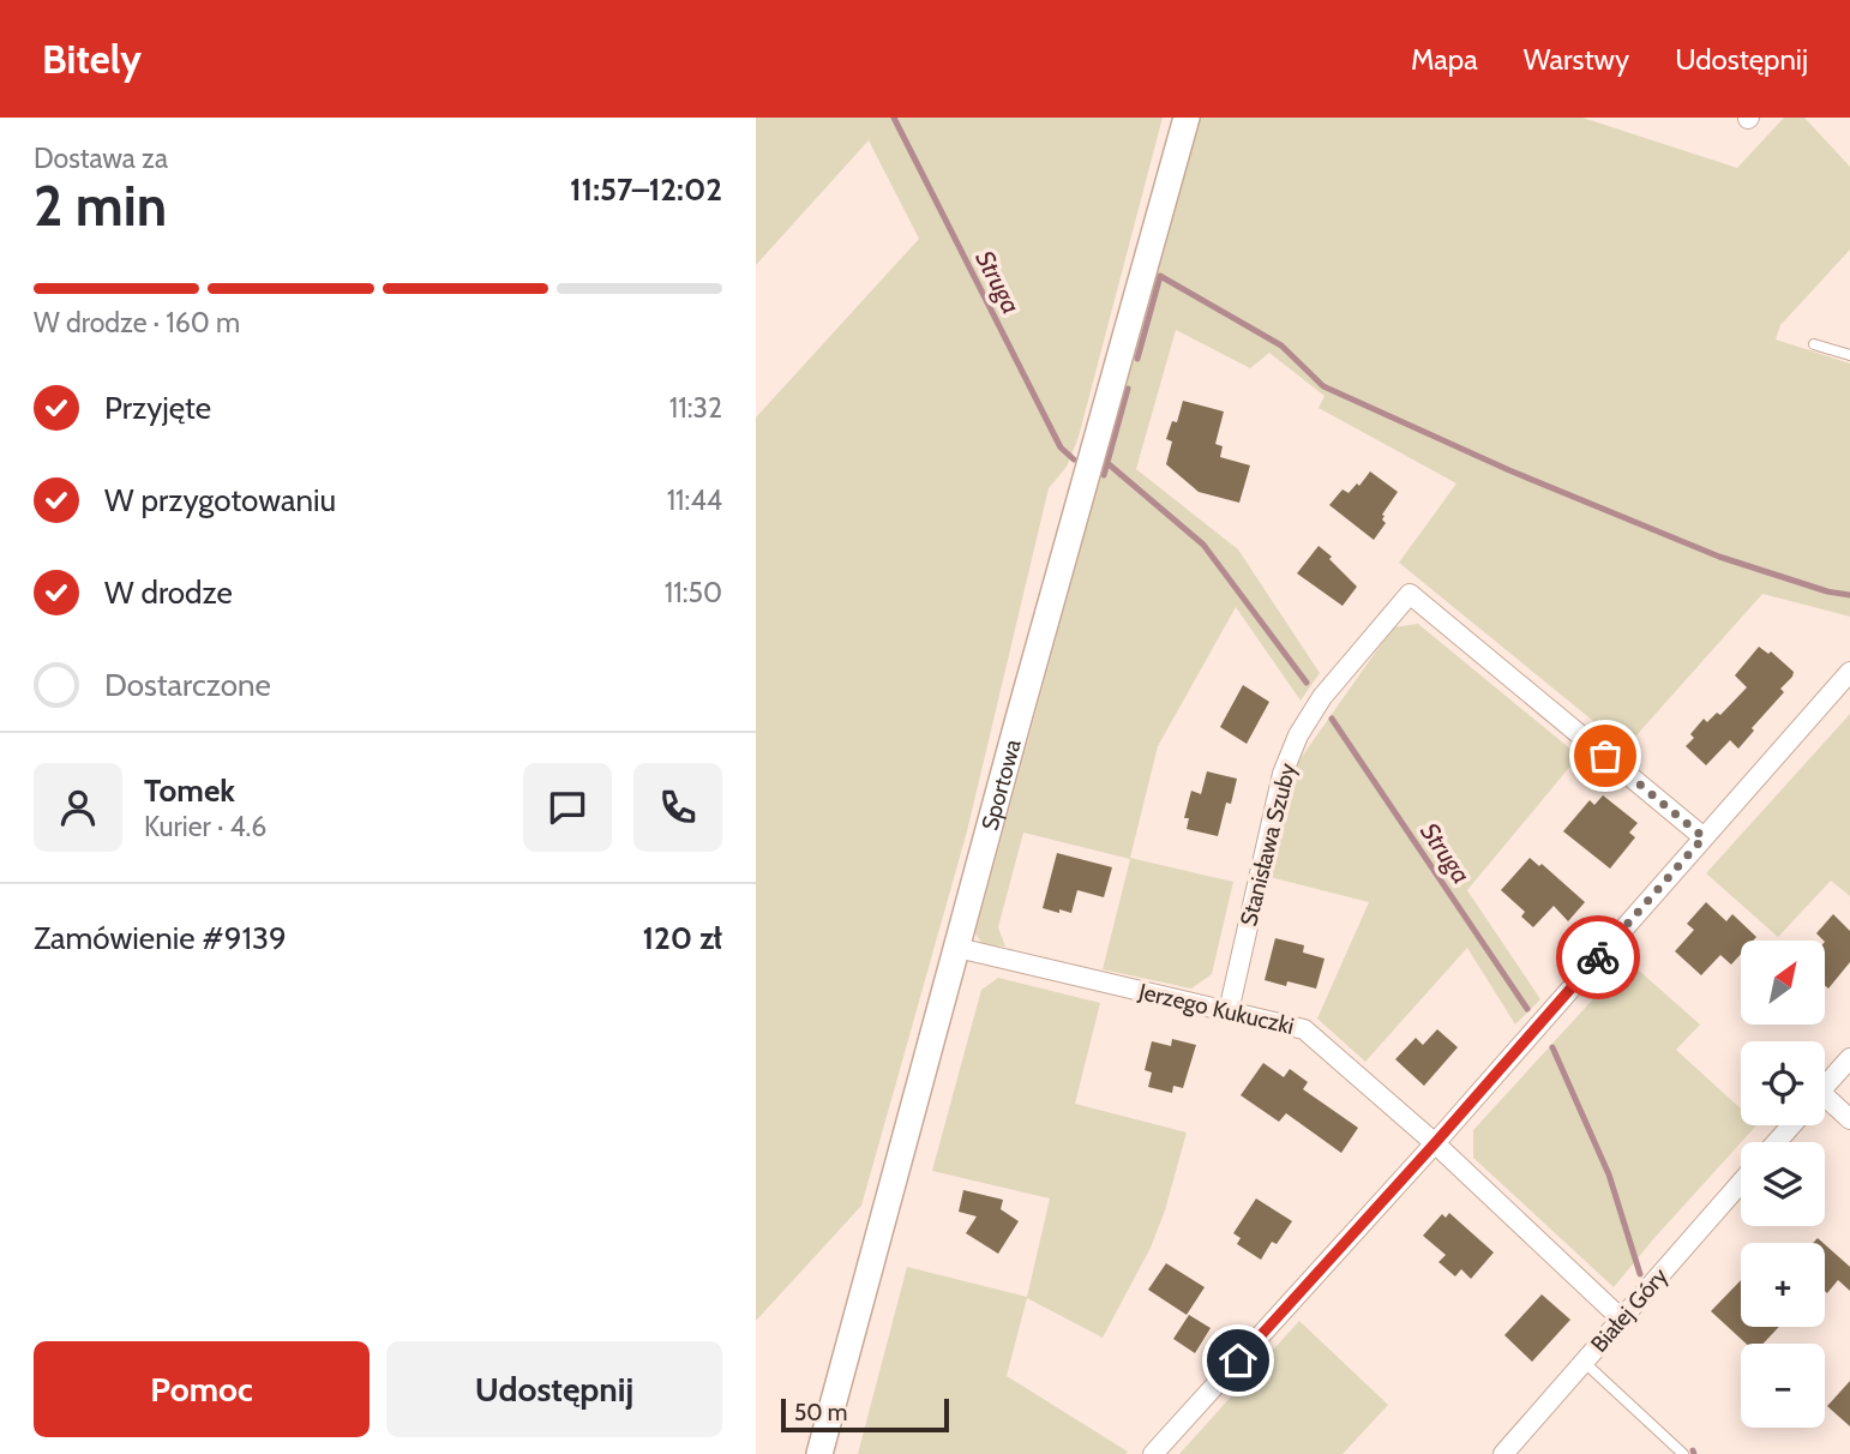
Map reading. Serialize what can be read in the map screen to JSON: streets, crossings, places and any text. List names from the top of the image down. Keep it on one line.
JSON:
{"streets":{"street":["Sportowa","Stanisława Szuby","Jerzego Kukuczki","Białej Góry"]},"crossings":[["Sportowa","Jerzego Kukuczki"],["Stanisława Szuby","Jerzego Kukuczki"],["Jerzego Kukuczki","Białej Góry"]],"water":["Struga"],"scale_bar":"50 m","north":"top right","page":{"header":"Bitely","nav":["Mapa","Warstwy","Udostępnij"],"heading":["2 min","Dostawa za","11:57–12:02"],"panel":["Tomek","Kurier · 4.6","Zamówienie #9139","120 zł"],"bar":"W drodze · 160 m","list":[["Przyjęte","11:32"],["W przygotowaniu","11:44"],["W drodze","11:50"],"Dostarczone"],"map_buttons":["+","−"],"buttons":["Pomoc","Udostępnij"],"scale":"50 m"}}
